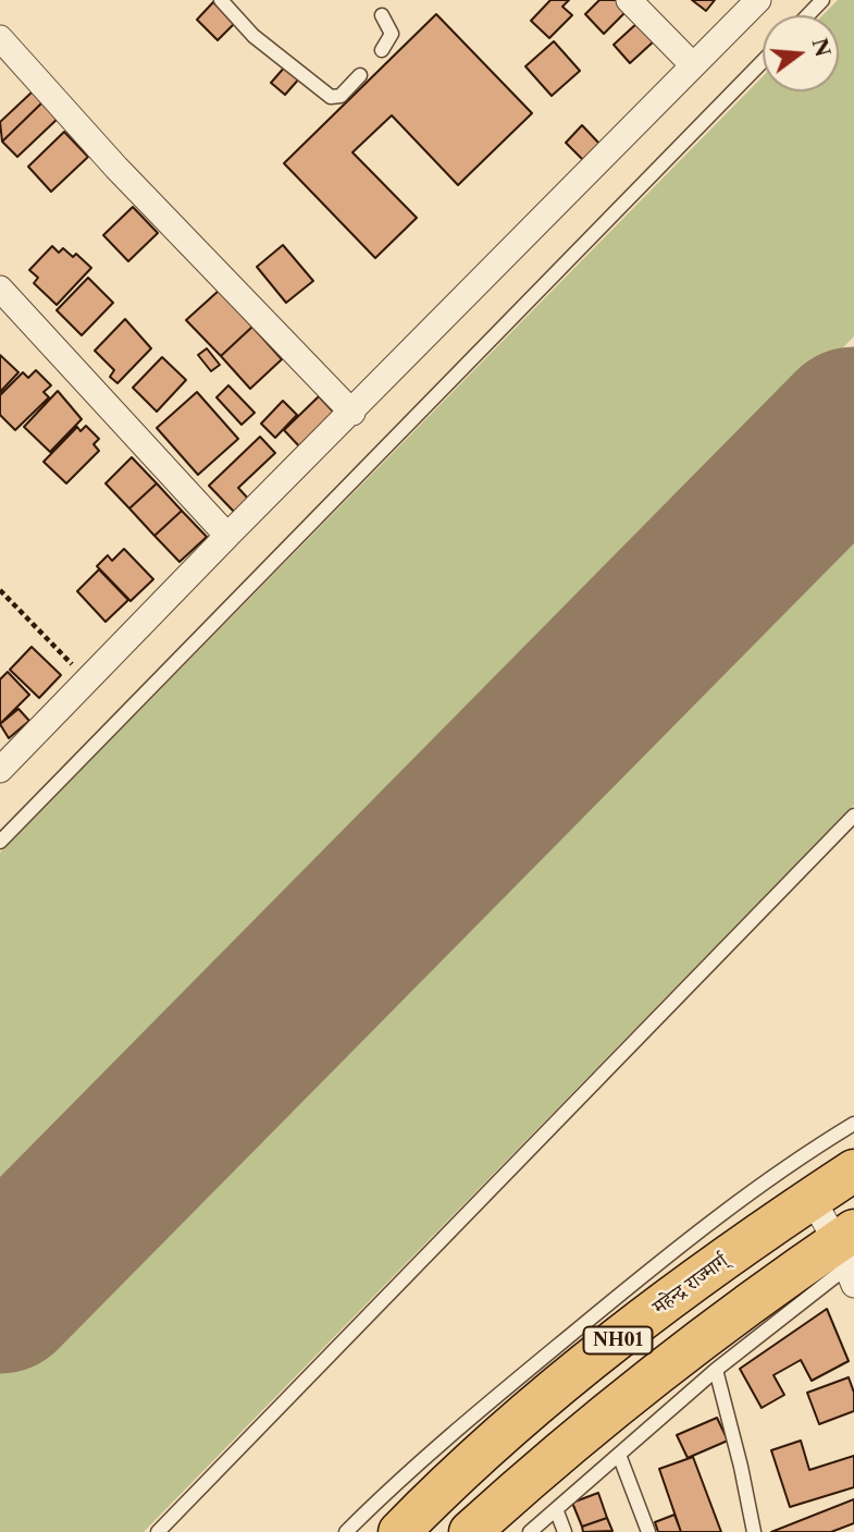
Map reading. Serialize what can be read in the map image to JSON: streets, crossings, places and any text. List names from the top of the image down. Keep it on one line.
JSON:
{"streets":{"highway":["महेन्द्र राज्मार्ग्","NH01"]},"north":"right"}
